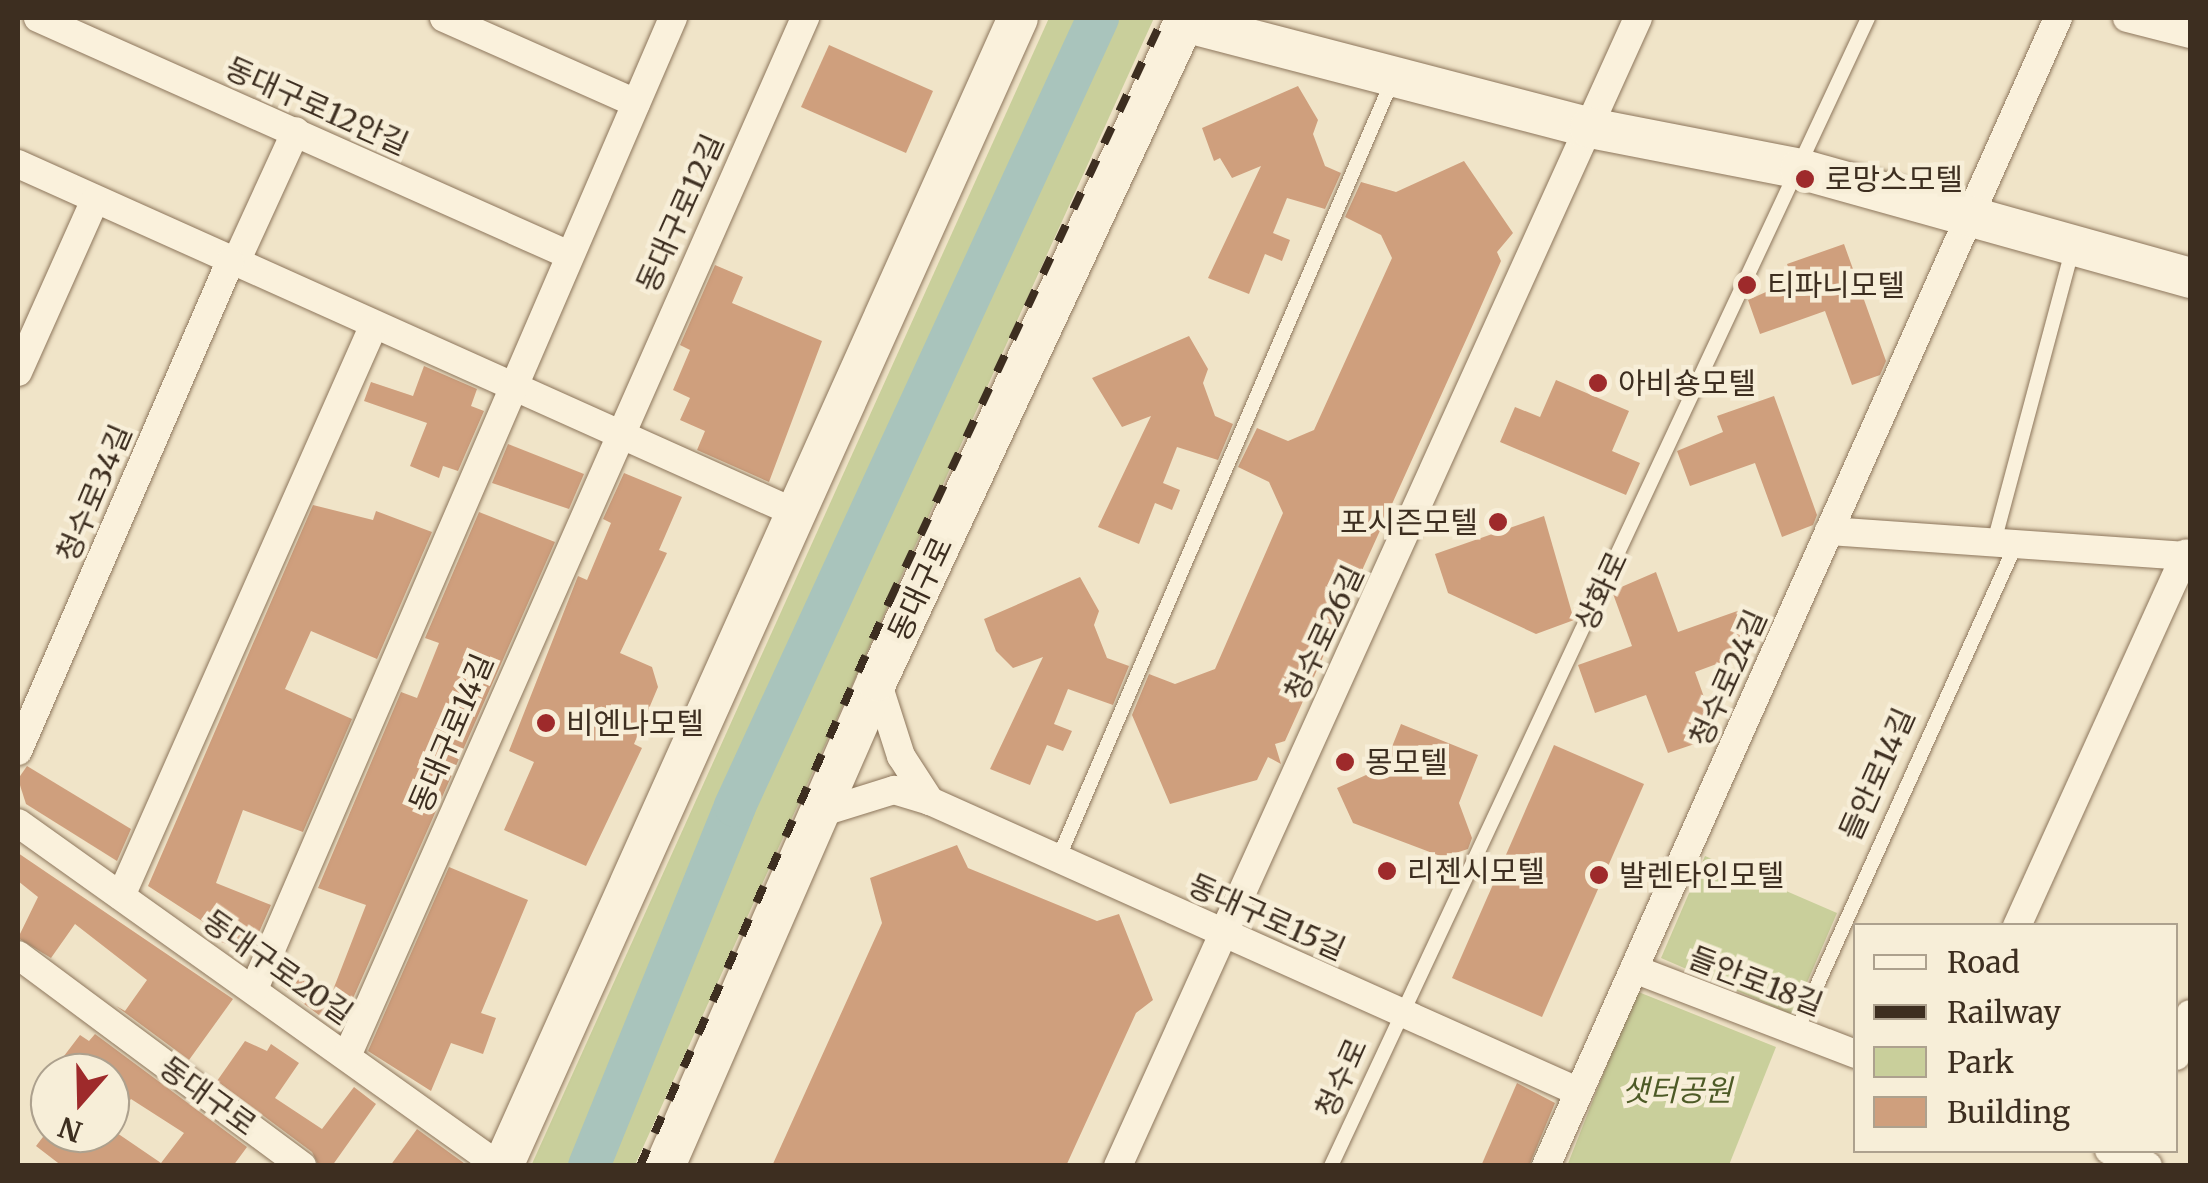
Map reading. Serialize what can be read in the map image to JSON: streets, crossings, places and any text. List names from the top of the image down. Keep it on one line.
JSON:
{"streets":{"main road":["동대구로"],"street":["동대구로12안길","동대구로12길","청수로34길","청수로26길","청수로24길","동대구로14길","동대구로15길","동대구로20길","들안로18길"],"lane":["상화로","들안로14길","청수로"]},"crossings":[["동대구로12길","동대구로14길"],["동대구로","동대구로15길"],["상화로","동대구로15길"],["상화로","청수로"],["청수로26길","동대구로15길"],["청수로24길","동대구로15길"],["청수로24길","들안로18길"],["동대구로14길","동대구로20길"],["들안로14길","들안로18길"],["동대구로15길","청수로"]],"parks":["샛터공원"],"places":["로망스모텔","티파니모텔","아비숑모텔","포시즌모텔","비엔나모텔","몽모텔","리젠시모텔","발렌타인모텔"],"legend":["Road","Railway","Park","Building"],"north":"bottom"}
